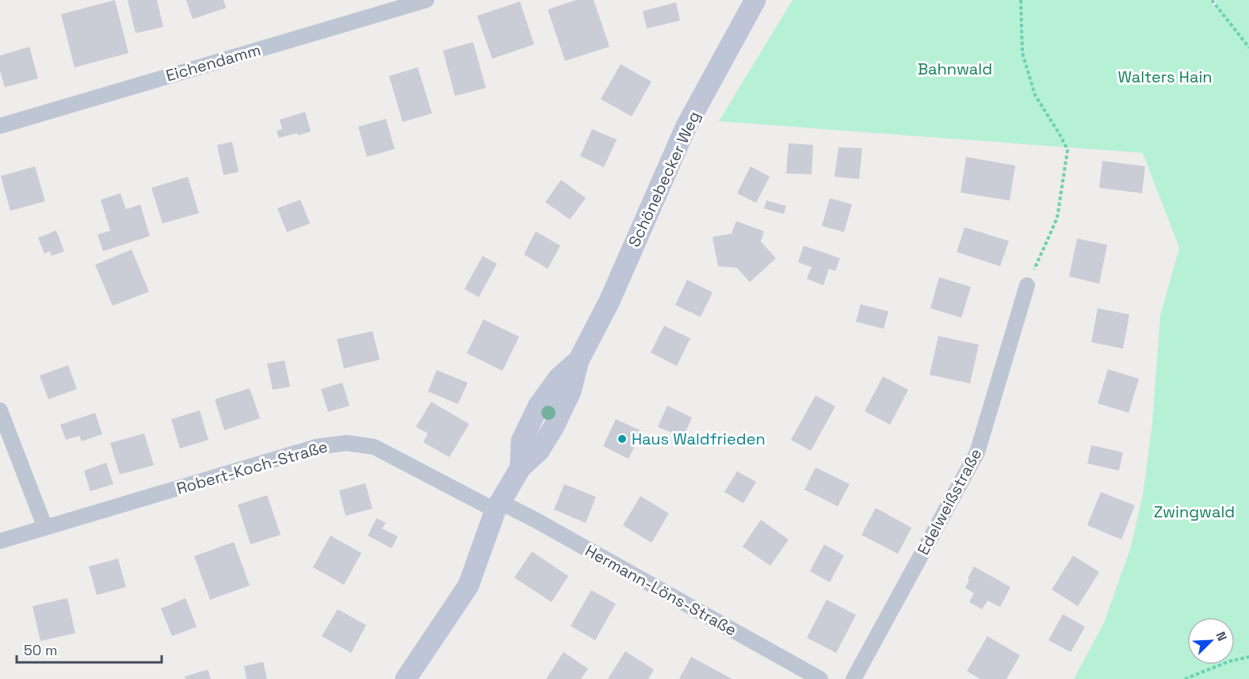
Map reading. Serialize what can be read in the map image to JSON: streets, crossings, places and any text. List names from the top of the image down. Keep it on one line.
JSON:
{"streets":{"street":["Eichendamm","Schönebecker Weg","Robert-Koch-Straße","Edelweißstraße","Hermann-Löns-Straße"]},"crossings":[["Schönebecker Weg","Robert-Koch-Straße"],["Schönebecker Weg","Hermann-Löns-Straße"],["Robert-Koch-Straße","Hermann-Löns-Straße"]],"parks":["Bahnwald","Walters Hain","Zwingwald"],"places":["Haus Waldfrieden"],"scale_bar":"50 m","north":"top right"}
